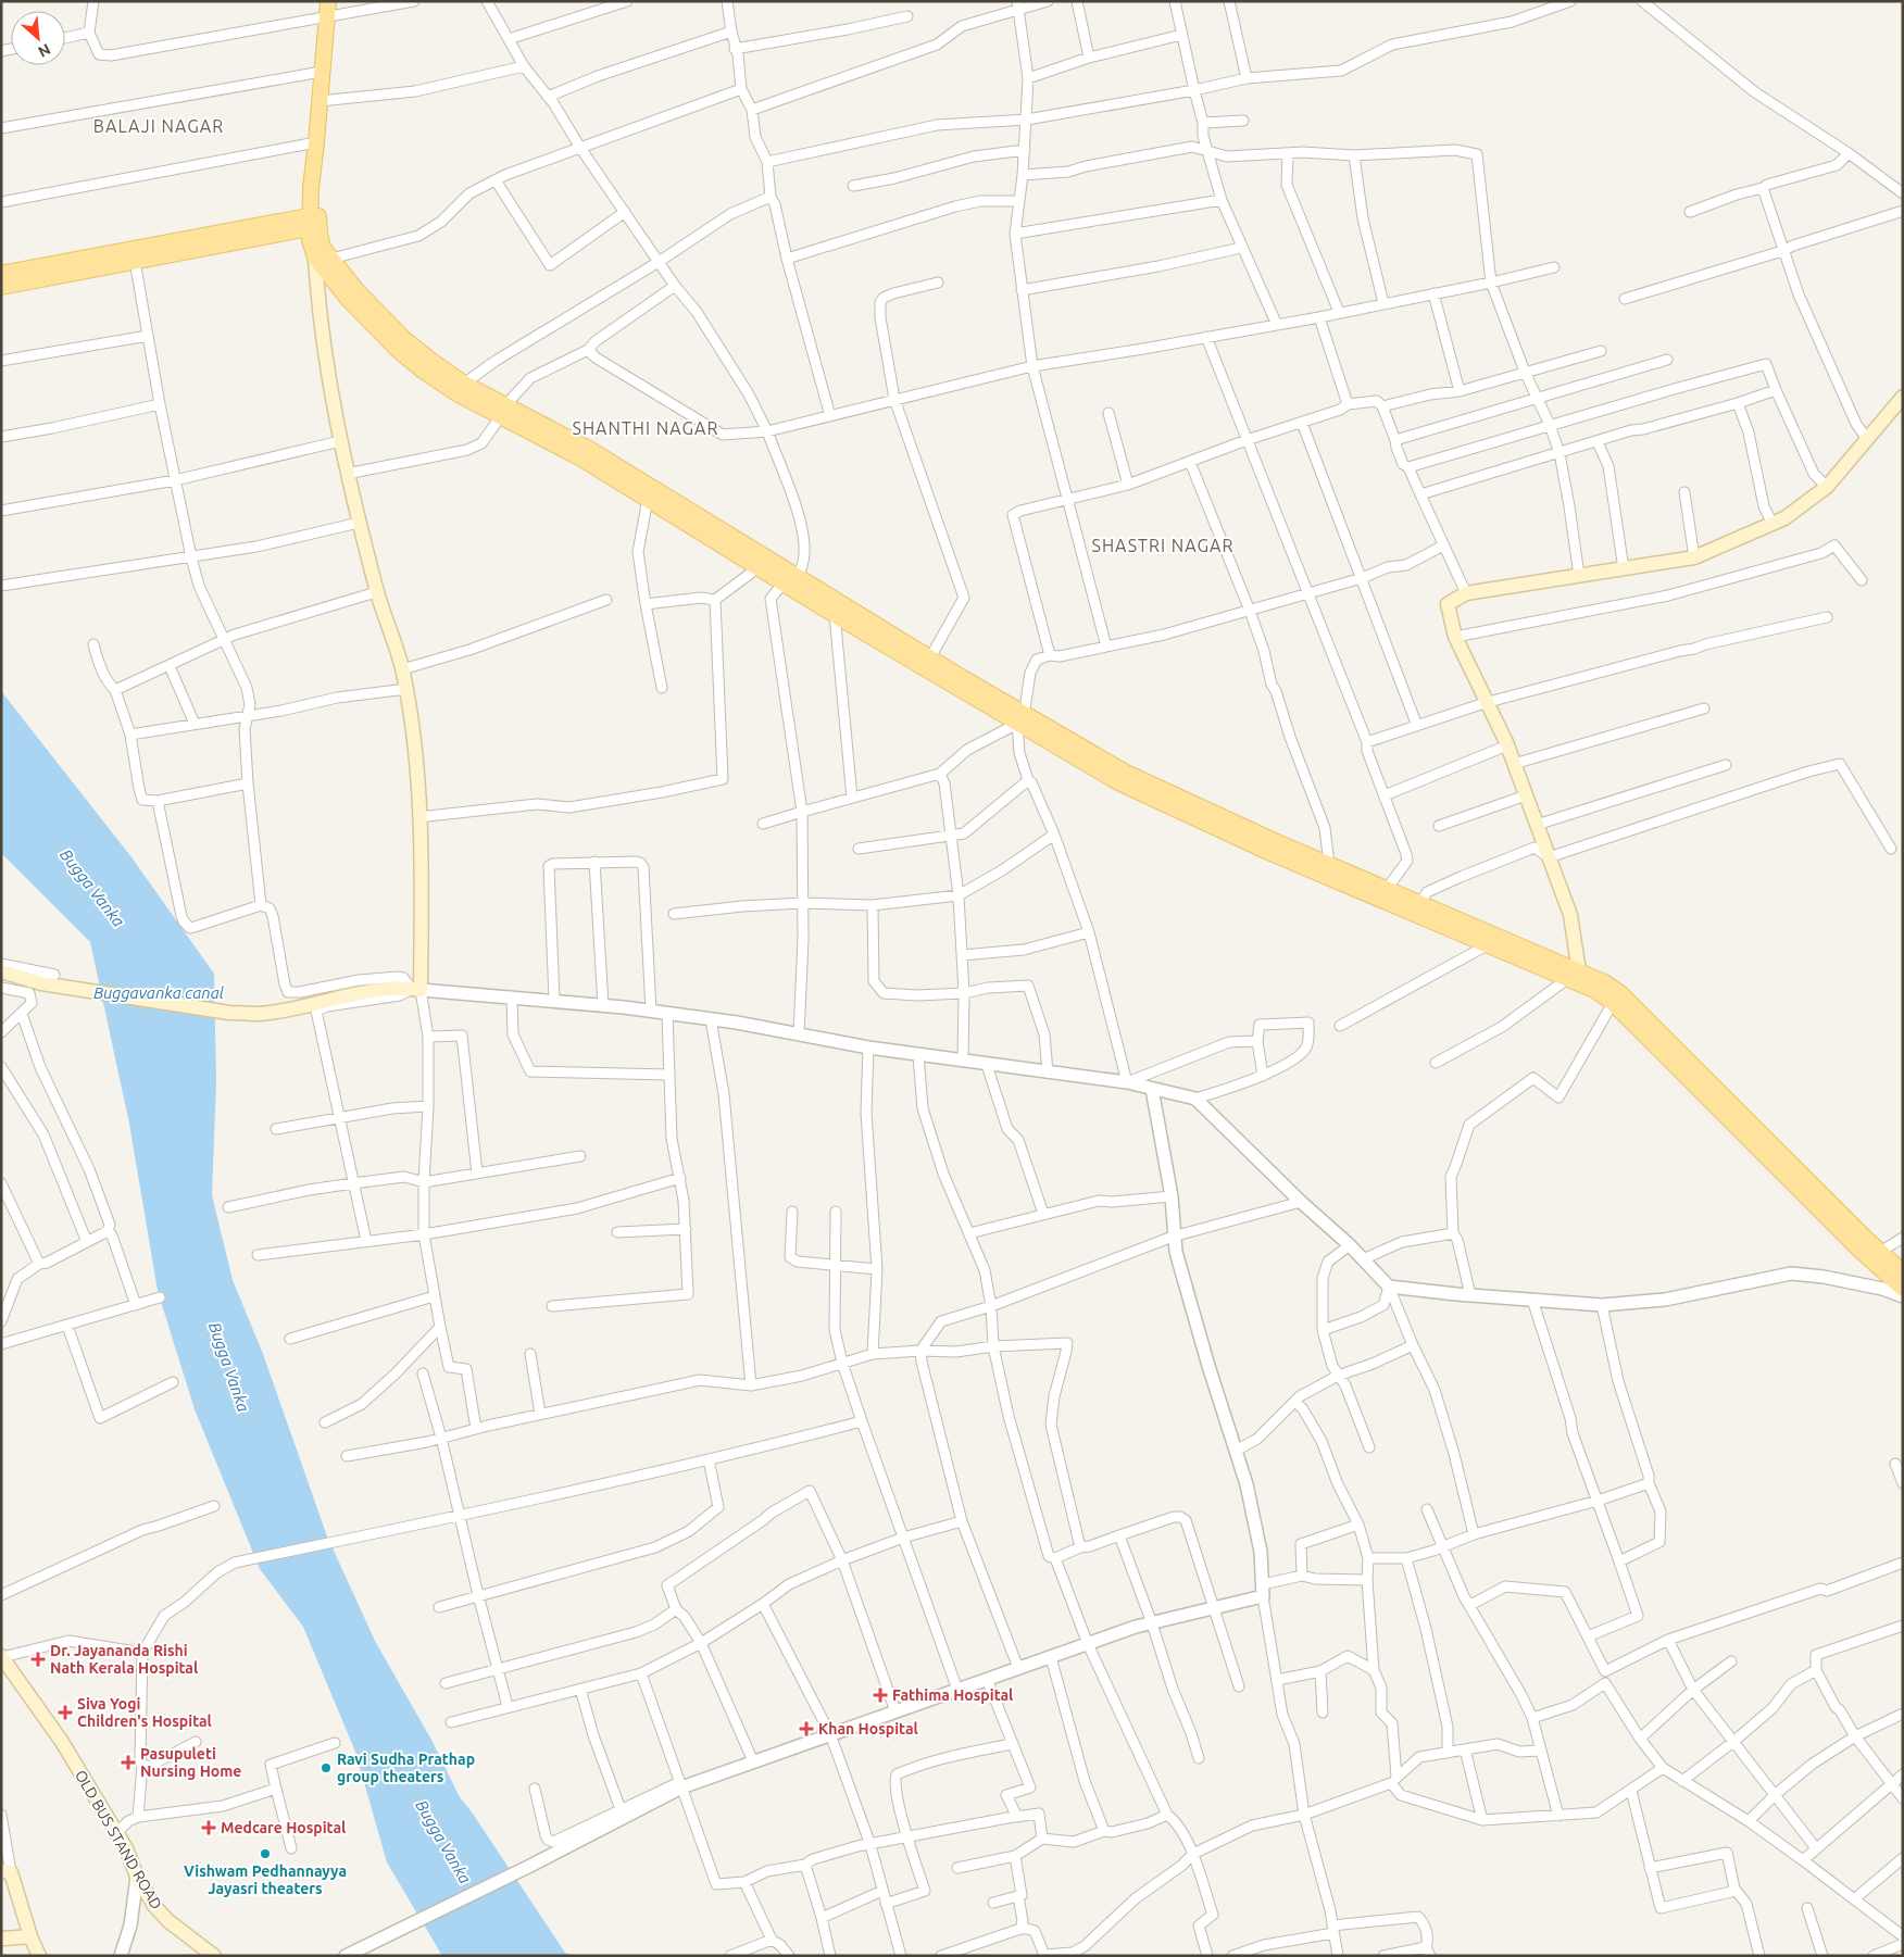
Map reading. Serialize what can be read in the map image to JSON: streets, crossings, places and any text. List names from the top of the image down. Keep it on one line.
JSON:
{"streets":{"main road":["OLD BUS STAND ROAD"]},"districts":["BALAJI NAGAR","SHANTHI NAGAR","SHASTRI NAGAR"],"water":["Bugga Vanka","Buggavanka canal"],"places":{"health":["Dr. Jayananda Rishi Nath Kerala Hospital","Fathima Hospital","Siva Yogi Children's Hospital","Khan Hospital","Pasupuleti Nursing Home","Medcare Hospital"],"other":["Ravi Sudha Prathap group theaters","Vishwam Pedhannayya Jayasri theaters"]},"north":"bottom right"}
